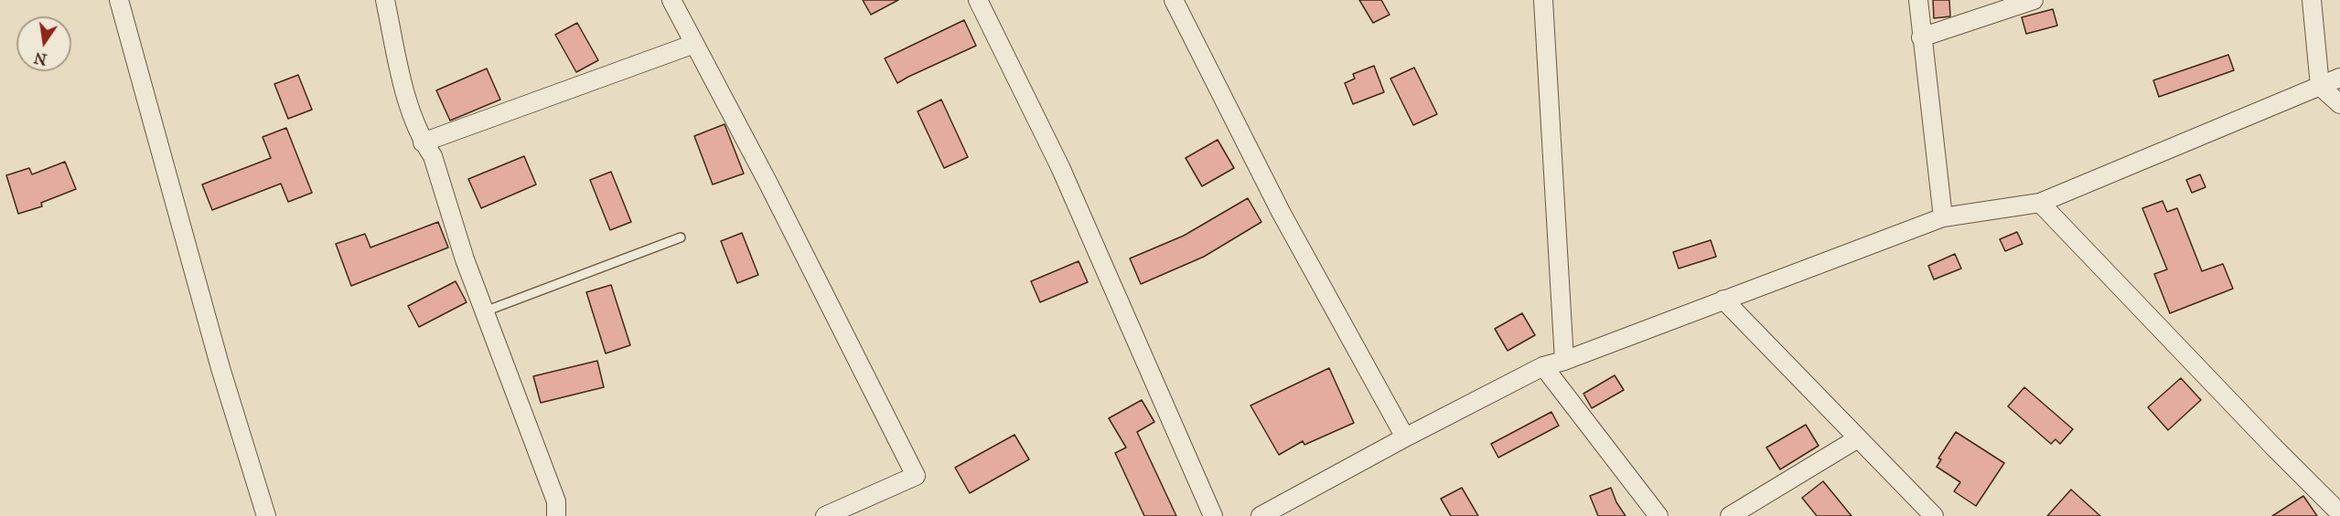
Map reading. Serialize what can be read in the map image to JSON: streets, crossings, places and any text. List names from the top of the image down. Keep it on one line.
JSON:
{"north":"bottom"}
